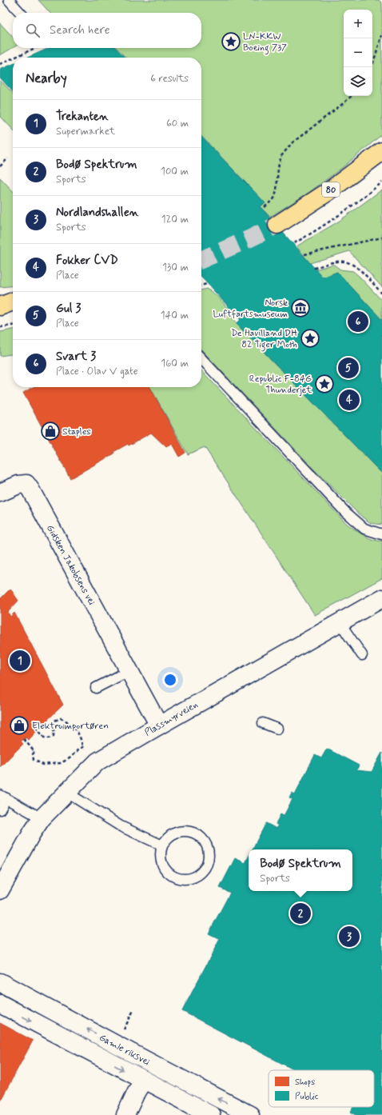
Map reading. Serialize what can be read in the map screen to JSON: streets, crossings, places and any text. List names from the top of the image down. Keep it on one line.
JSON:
{"streets":{"highway":["80"],"street":["Gidsken Jakobsens vei","Plassmyrveien","Gamle riksvei"]},"crossings":[["Gidsken Jakobsens vei","Plassmyrveien"]],"places":{"place":["LN-KKW Boeing 737","De Havilland DH 82 Tiger Moth","Republic F-84G Thunderjet"],"museum":["Norsk Luftfartsmuseum"],"shop":["Staples","Elektroimportøren"]},"legend":["Shops","Public"],"page":{"map_buttons":["+","−"],"search":"Search here","heading":["Nearby","6 results"],"list":[{"mark":"1","name":"Trekanten","note":"Supermarket","value":"60 m"},{"mark":"2","name":"Bodø Spektrum","note":"Sports","value":"100 m"},{"mark":"3","name":"Nordlandshallen","note":"Sports","value":"120 m"},{"mark":"4","name":"Fokker CVD","note":"Place","value":"130 m"},{"mark":"5","name":"Gul 3","note":"Place","value":"140 m"},{"mark":"6","name":"Svart 3","note":"Place · Olav V gate","value":"160 m"}],"pins":["6","5","4","1","2","3"],"popup":["Bodø Spektrum","Sports"]}}
